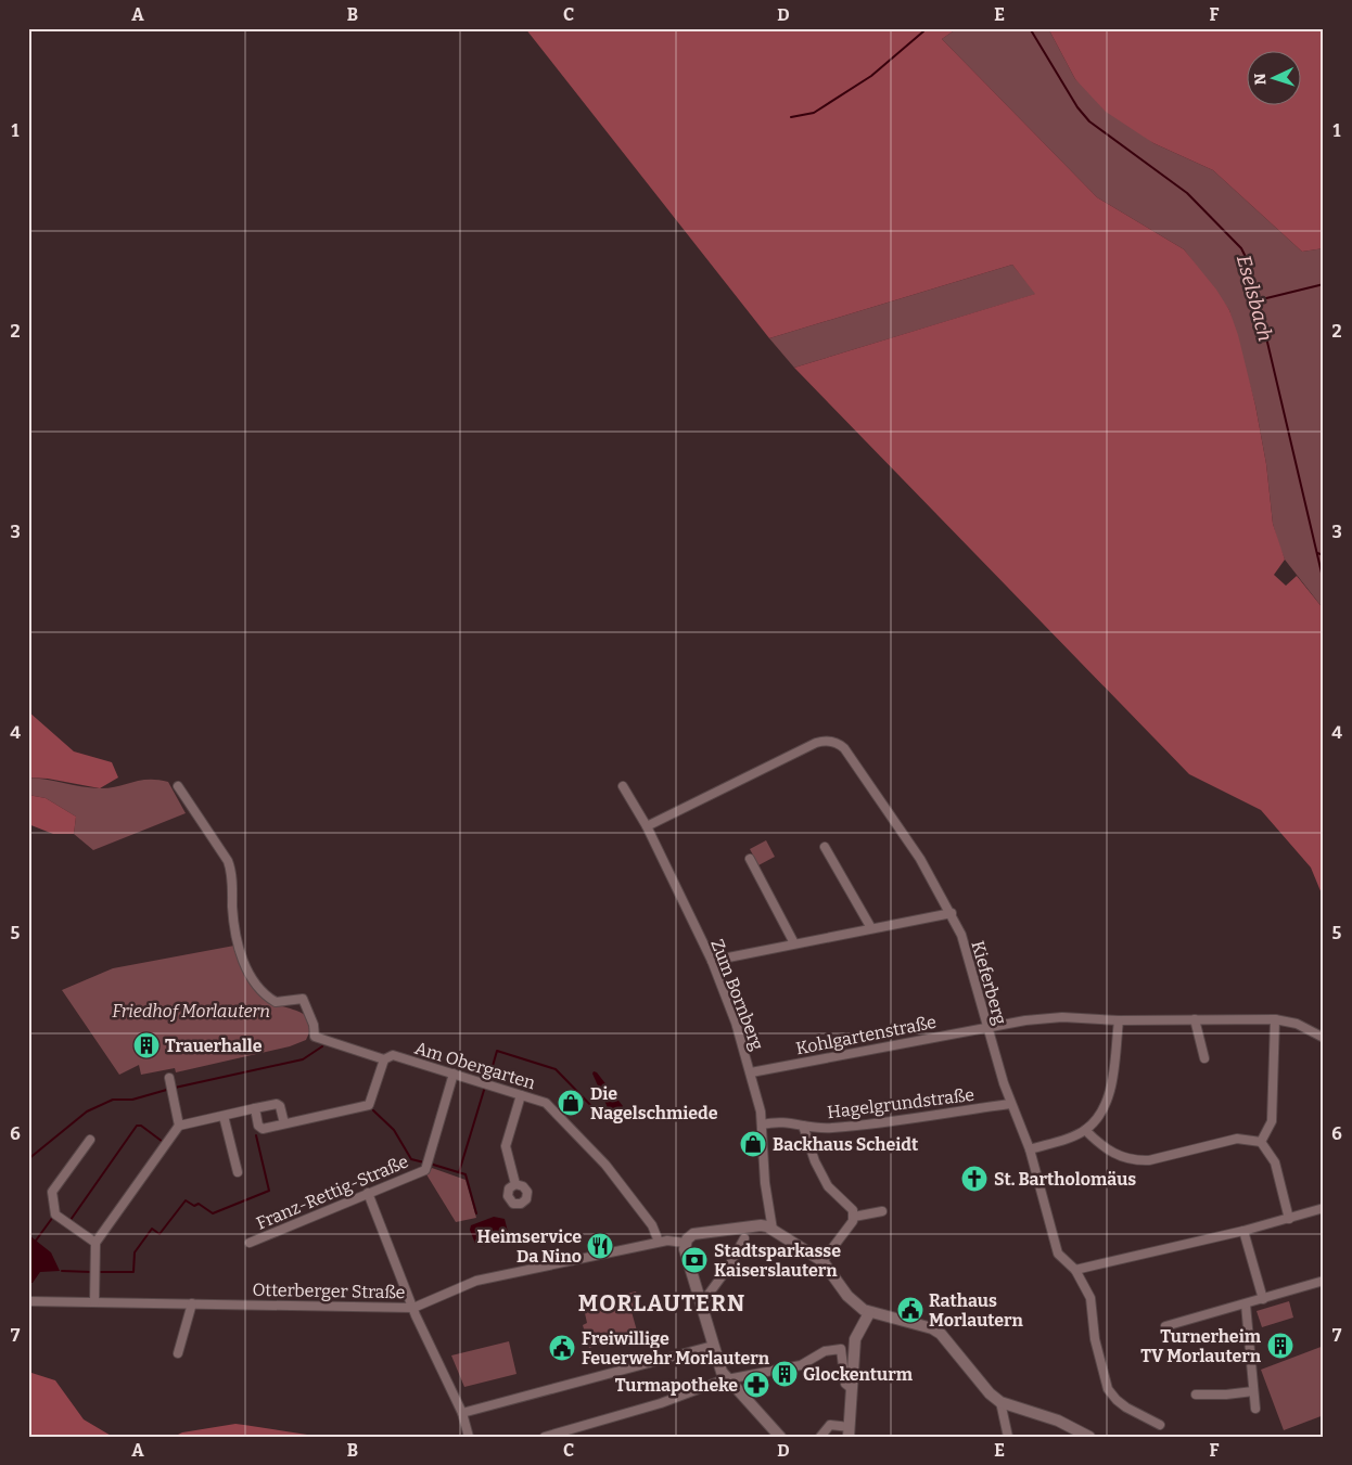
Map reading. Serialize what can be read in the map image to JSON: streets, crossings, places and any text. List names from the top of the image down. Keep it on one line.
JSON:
{"streets":{"street":["Kieferberg","Zum Bornberg","Kohlgartenstraße","Am Obergarten","Hagelgrundstraße","Franz-Rettig-Straße","Otterberger Straße"]},"crossings":[["Kieferberg","Zum Bornberg"],["Kieferberg","Kohlgartenstraße"],["Kieferberg","Hagelgrundstraße"],["Zum Bornberg","Kohlgartenstraße"],["Zum Bornberg","Hagelgrundstraße"],["Zum Bornberg","Otterberger Straße"],["Am Obergarten","Franz-Rettig-Straße"],["Am Obergarten","Otterberger Straße"]],"districts":["MORLAUTERN"],"water":["Eselsbach"],"parks":["Friedhof Morlautern"],"places":{"building":["Trauerhalle","Turnerheim TV Morlautern","Glockenturm"],"shop":["Die Nagelschmiede","Backhaus Scheidt"],"church":["St. Bartholomäus"],"restaurant":["Heimservice Da Nino"],"bank":["Stadtsparkasse Kaiserslautern"],"public building":["Rathaus Morlautern","Freiwillige Feuerwehr Morlautern"],"pharmacy":["Turmapotheke"]},"north":"left","grid":{"columns":["A","B","C","D","E","F"],"rows":["1","2","3","4","5","6","7"]}}
